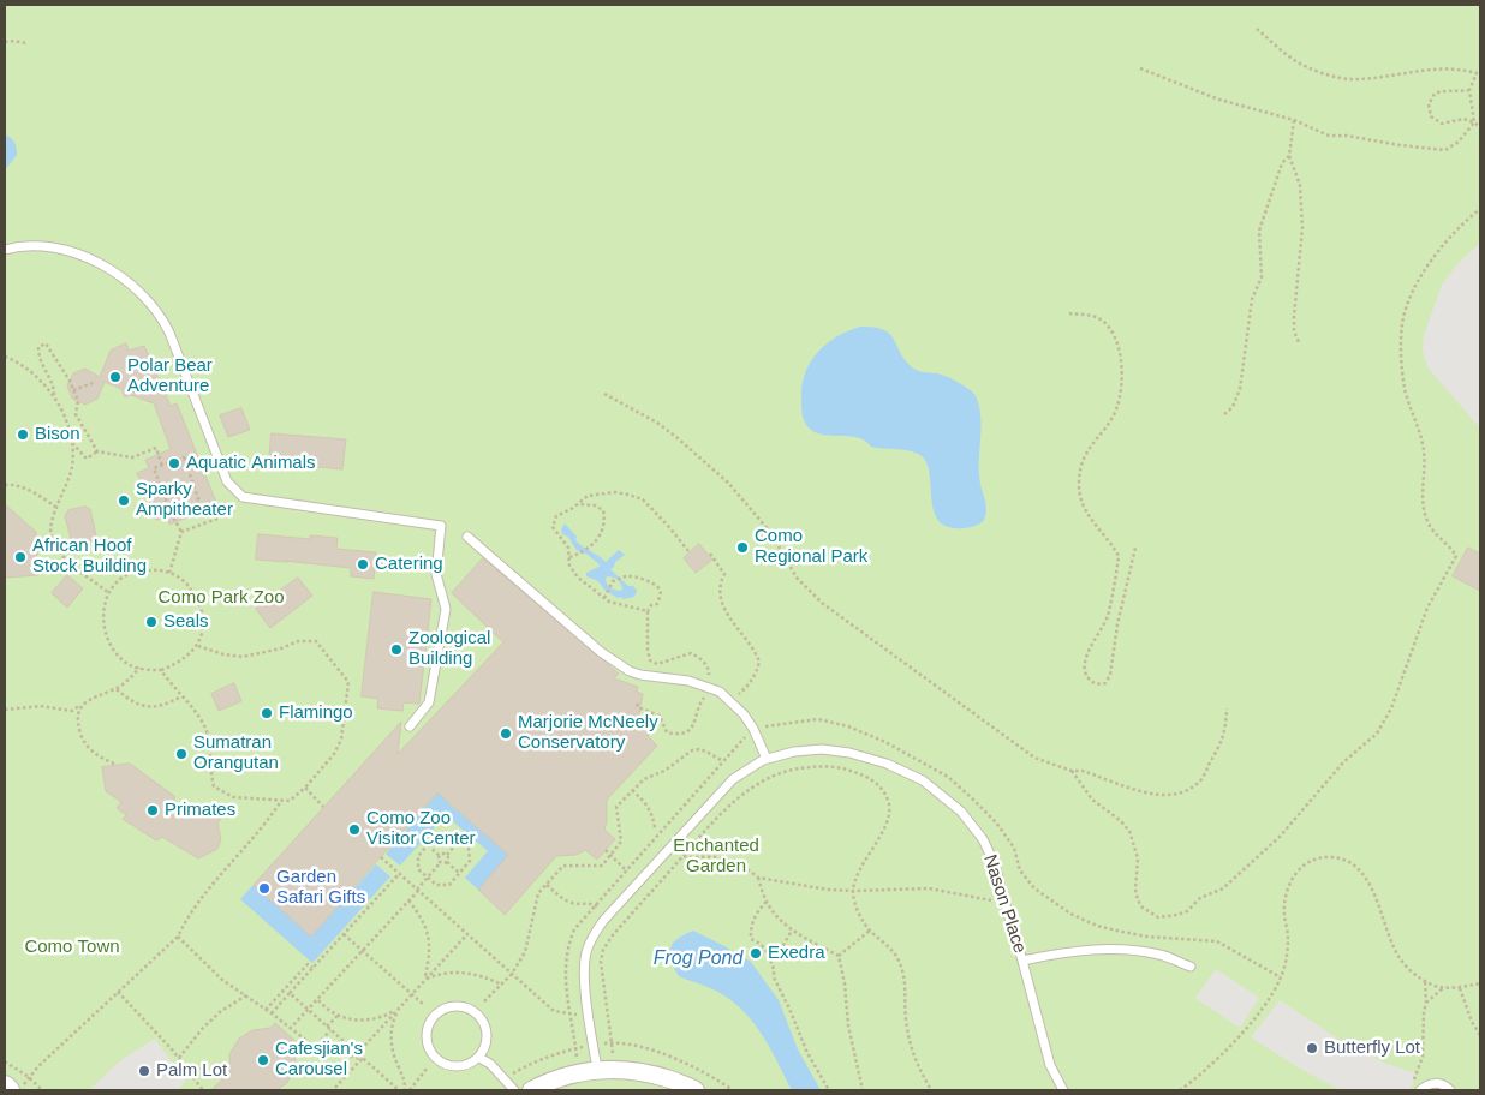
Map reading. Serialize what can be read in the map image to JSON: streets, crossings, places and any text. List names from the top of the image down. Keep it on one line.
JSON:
{"streets":{"lane":["Nason Place"]},"water":["Frog Pond"],"parks":["Como Park Zoo","Enchanted Garden","Como Town"],"places":["Polar Bear Adventure","Bison","Aquatic Animals","Sparky Ampitheater","Como Regional Park","African Hoof Stock Building","Catering","Seals","Zoological Building","Flamingo","Marjorie McNeely Conservatory","Sumatran Orangutan","Primates","Como Zoo Visitor Center","Garden Safari Gifts","Exedra","Butterfly Lot","Cafesjian's Carousel","Palm Lot"]}
